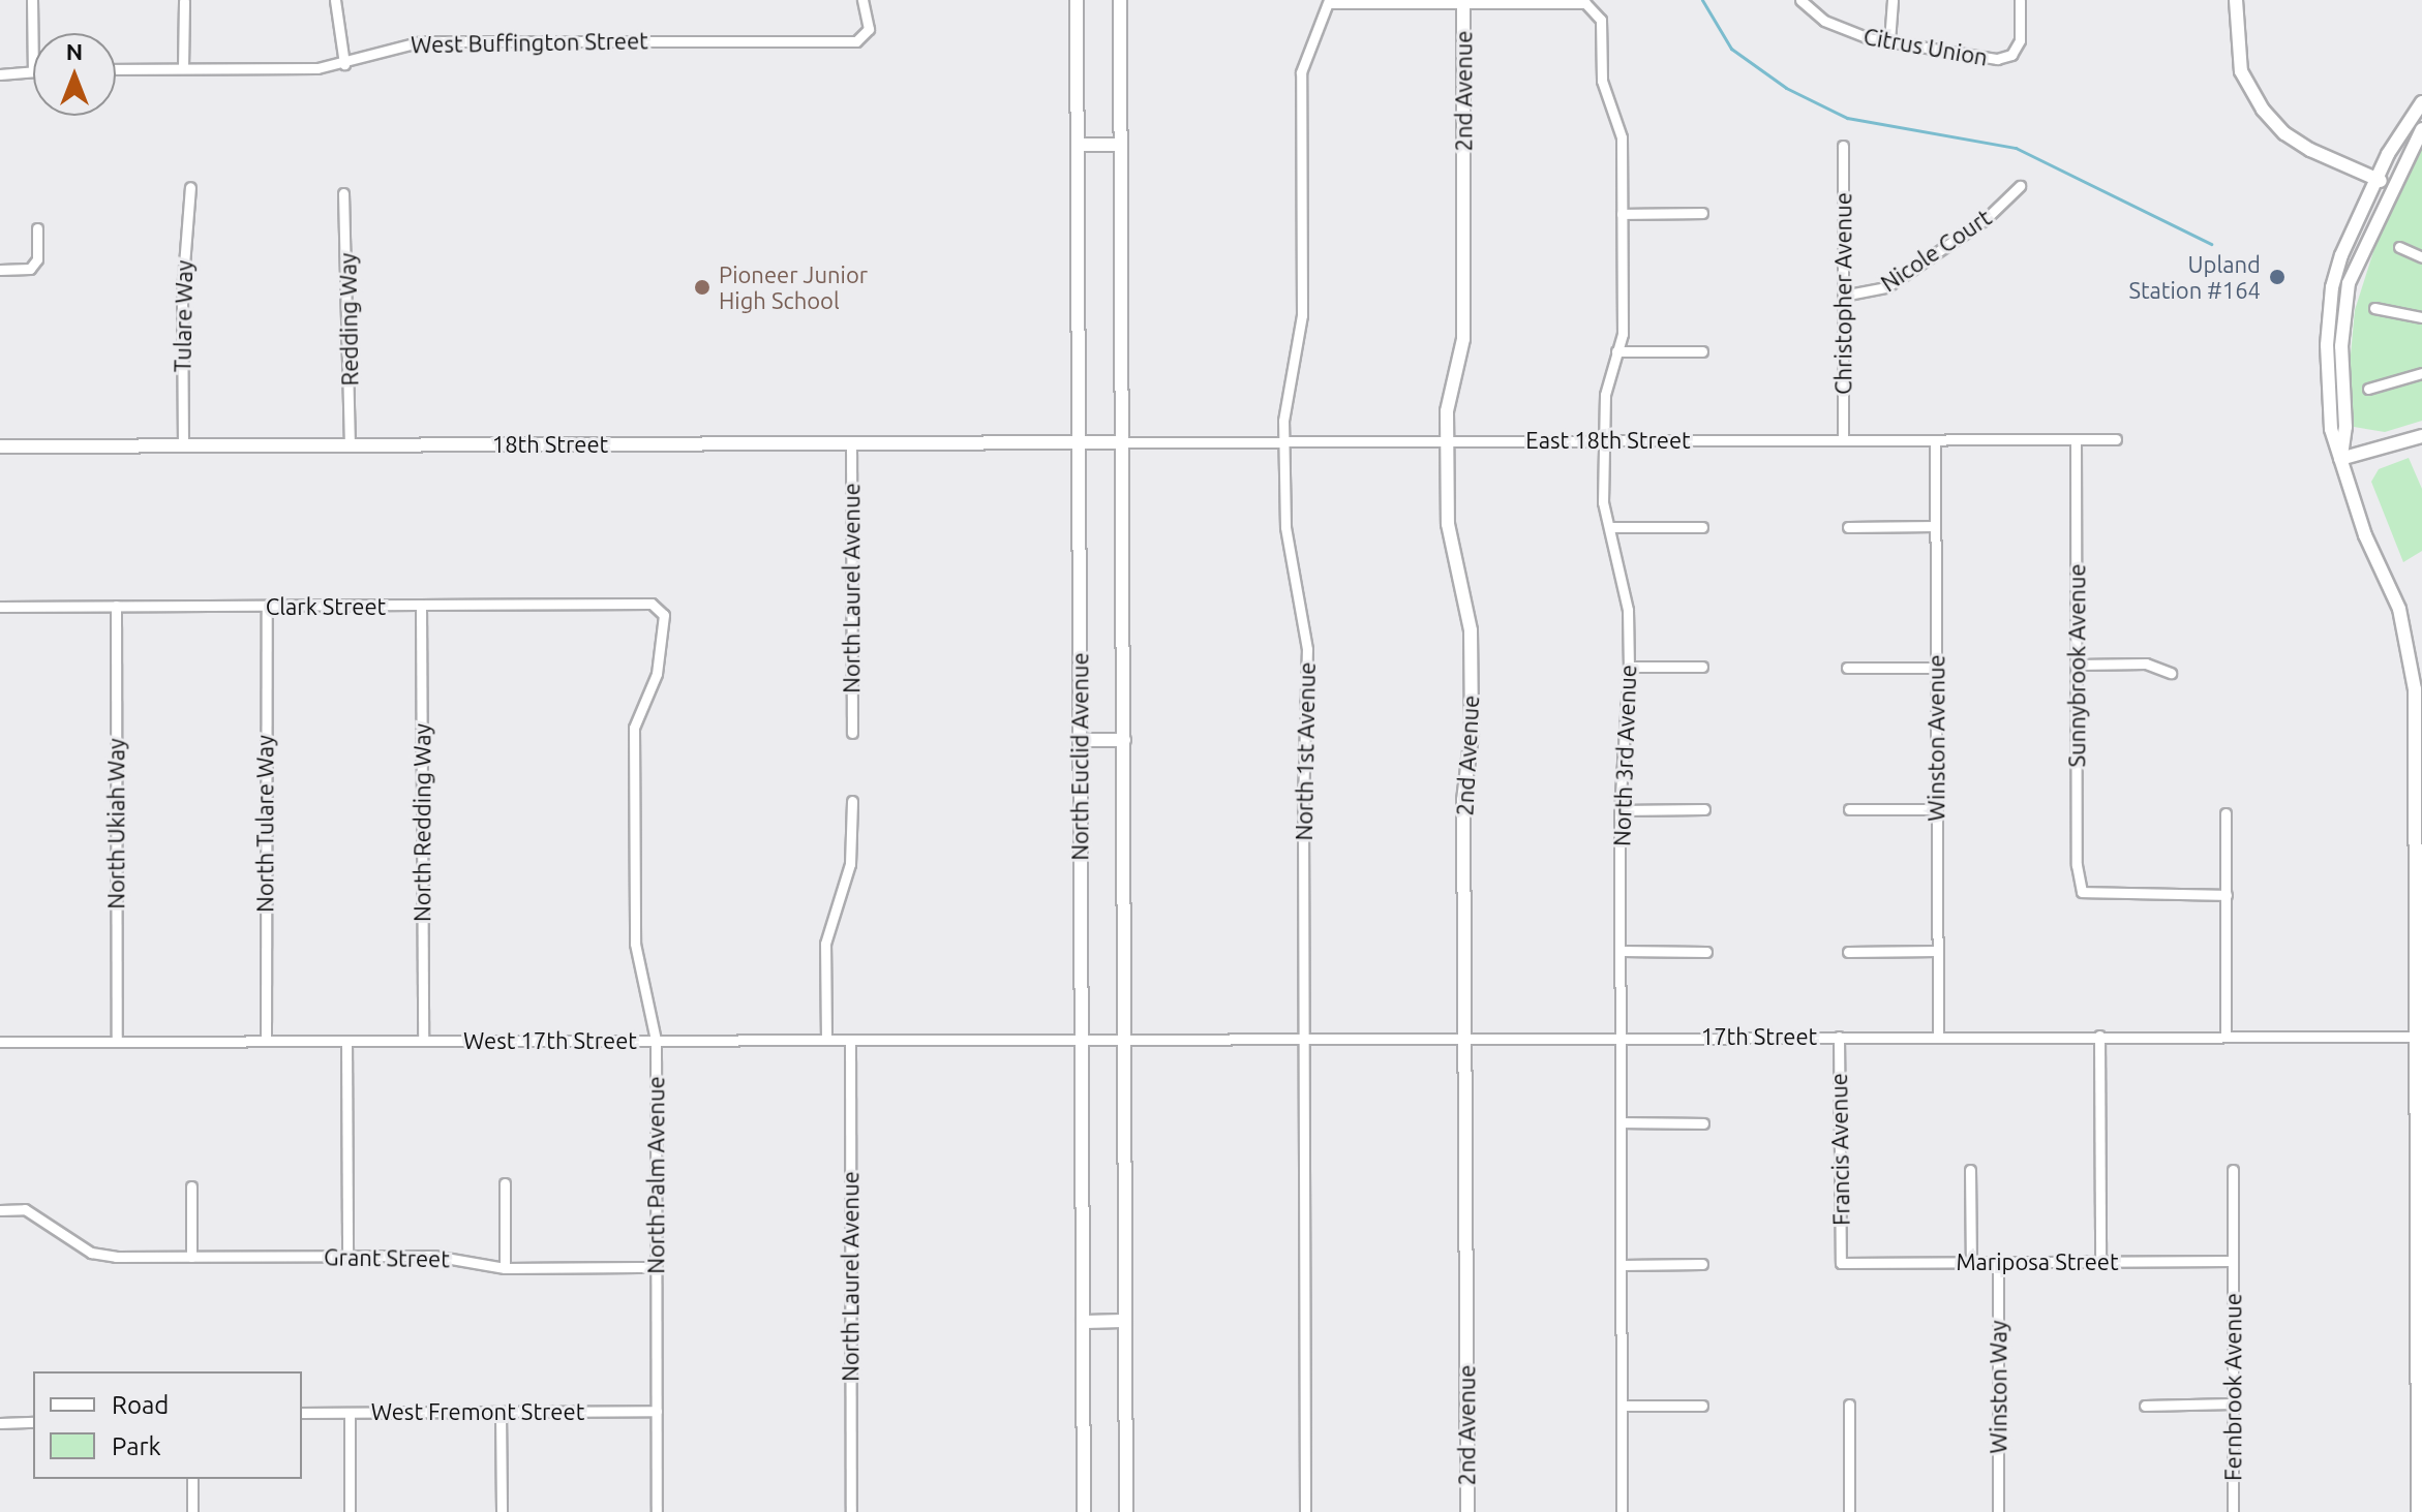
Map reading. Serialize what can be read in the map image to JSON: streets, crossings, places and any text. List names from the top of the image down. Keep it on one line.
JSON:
{"streets":{"main road":["2nd Avenue","East 18th Street","18th Street","North Euclid Avenue"],"street":["West Buffington Street","Citrus Union","Nicole Court","Christopher Avenue","Tulare Way","Redding Way","North Laurel Avenue","Clark Street","Sunnybrook Avenue","Winston Avenue","North 1st Avenue","North 3rd Avenue","North Redding Way","North Ukiah Way","North Tulare Way","17th Street","West 17th Street","Francis Avenue","North Palm Avenue","Grant Street","Mariposa Street","Winston Way","Fernbrook Avenue","West Fremont Street"]},"crossings":[["2nd Avenue","East 18th Street"],["2nd Avenue","North 3rd Avenue"],["2nd Avenue","17th Street"],["Nicole Court","Christopher Avenue"],["Christopher Avenue","East 18th Street"],["Tulare Way","18th Street"],["Redding Way","18th Street"],["East 18th Street","18th Street"],["East 18th Street","Sunnybrook Avenue"],["East 18th Street","Winston Avenue"],["East 18th Street","North 1st Avenue"],["East 18th Street","North 3rd Avenue"],["East 18th Street","North Euclid Avenue"],["18th Street","North Laurel Avenue"],["18th Street","North Euclid Avenue"],["North Laurel Avenue","West 17th Street"],["Clark Street","North Redding Way"],["Clark Street","North Ukiah Way"],["Clark Street","North Tulare Way"],["Clark Street","North Palm Avenue"],["Winston Avenue","17th Street"],["North 1st Avenue","17th Street"],["North 3rd Avenue","17th Street"],["North Euclid Avenue","17th Street"],["North Euclid Avenue","West 17th Street"],["North Redding Way","West 17th Street"],["North Ukiah Way","West 17th Street"],["North Tulare Way","West 17th Street"],["17th Street","West 17th Street"],["17th Street","Francis Avenue"],["West 17th Street","North Palm Avenue"],["Francis Avenue","Mariposa Street"],["North Palm Avenue","Grant Street"],["North Palm Avenue","West Fremont Street"],["Mariposa Street","Winston Way"],["Mariposa Street","Fernbrook Avenue"]],"places":["Upland Station #164","Pioneer Junior High School"],"legend":["Road","Park"],"north":"top"}
